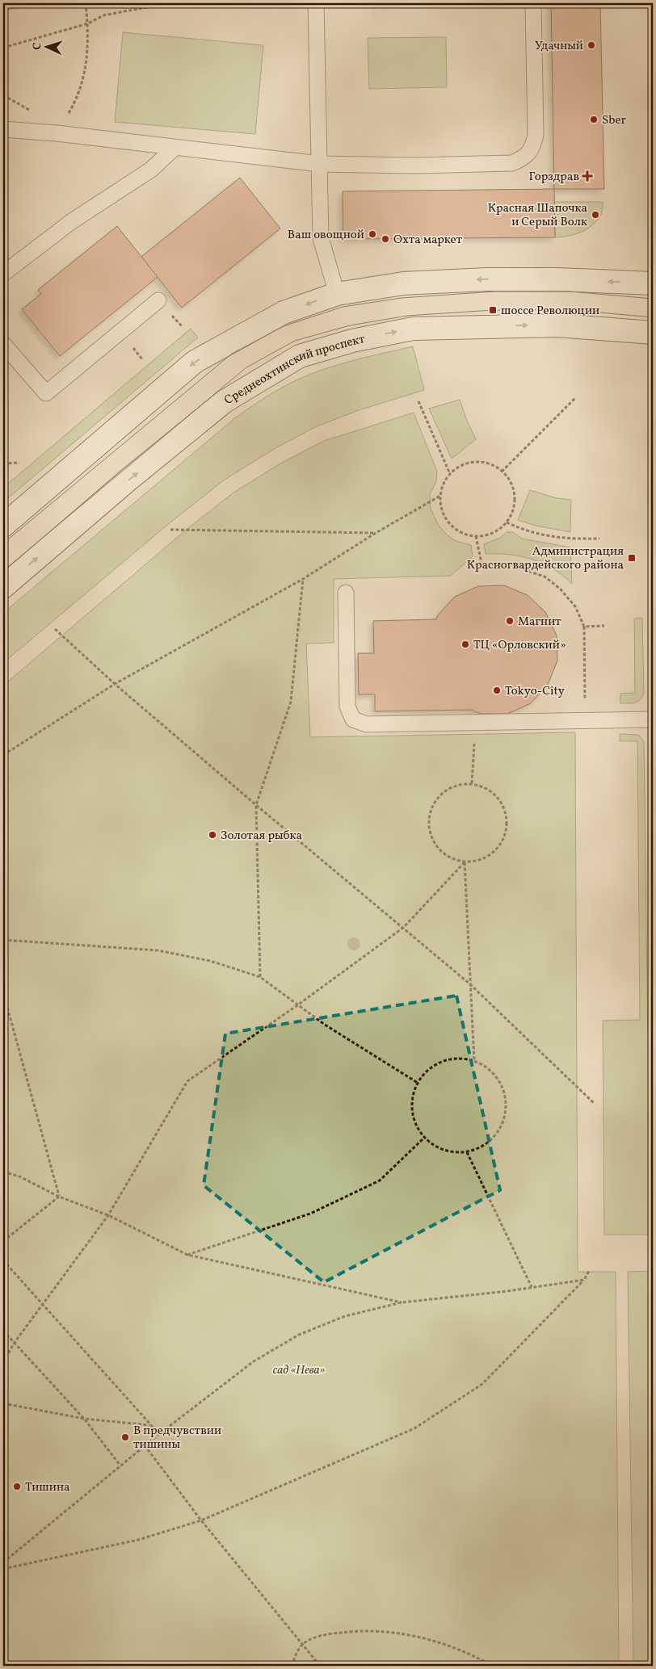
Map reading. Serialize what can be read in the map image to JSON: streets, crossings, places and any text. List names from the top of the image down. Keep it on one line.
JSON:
{"streets":{"main road":["Среднеохтинский проспект"]},"parks":["сад «Нева»"],"places":{"other":["Удачный","Sber","Красная Шапочка и Серый Волк","Ваш овощной","Охта маркет","Магнит","ТЦ «Орловский»","Tokyo-City","Золотая рыбка","В предчувствии тишины","Тишина"],"health":["Горздрав"],"transit":["шоссе Революции","Администрация Красногвардейского района"]},"north":"left"}
